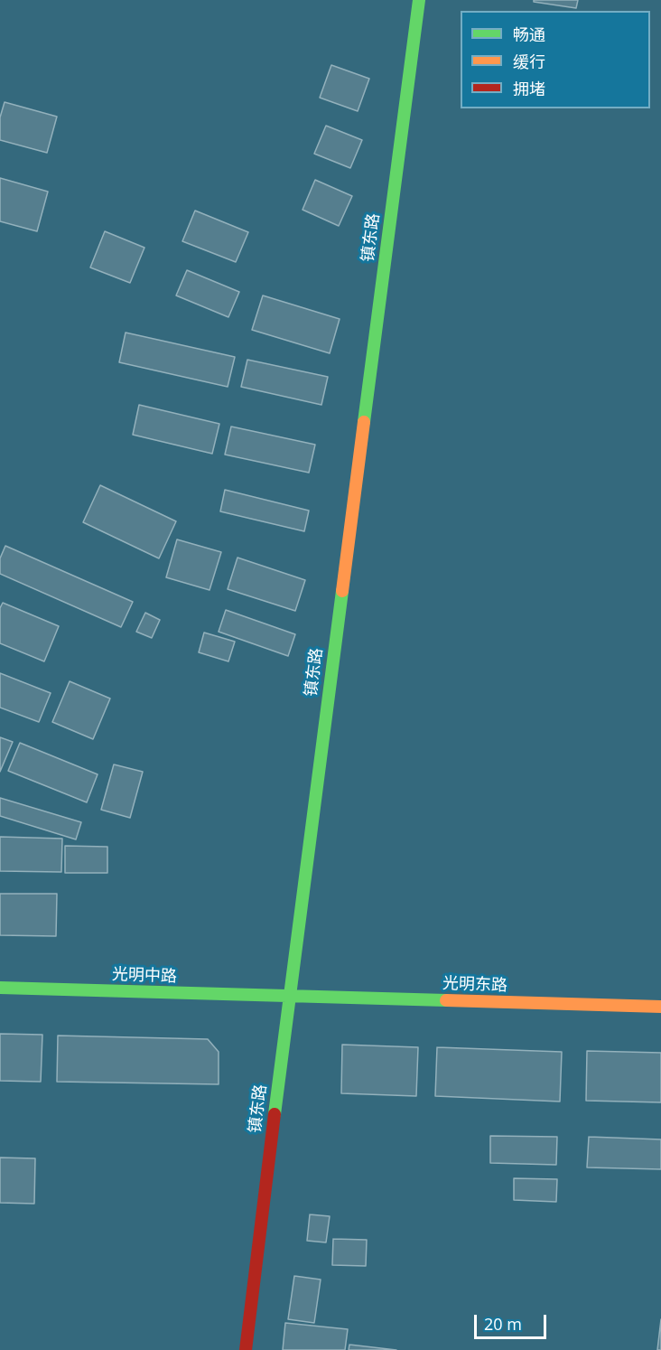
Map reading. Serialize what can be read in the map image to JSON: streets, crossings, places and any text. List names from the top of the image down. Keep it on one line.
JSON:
{"streets":{"street":["镇东路","光明中路","光明东路"]},"crossings":[["镇东路","光明中路"],["镇东路","光明东路"],["光明中路","光明东路"]],"legend":["畅通","缓行","拥堵"],"scale_bar":"20 m"}
